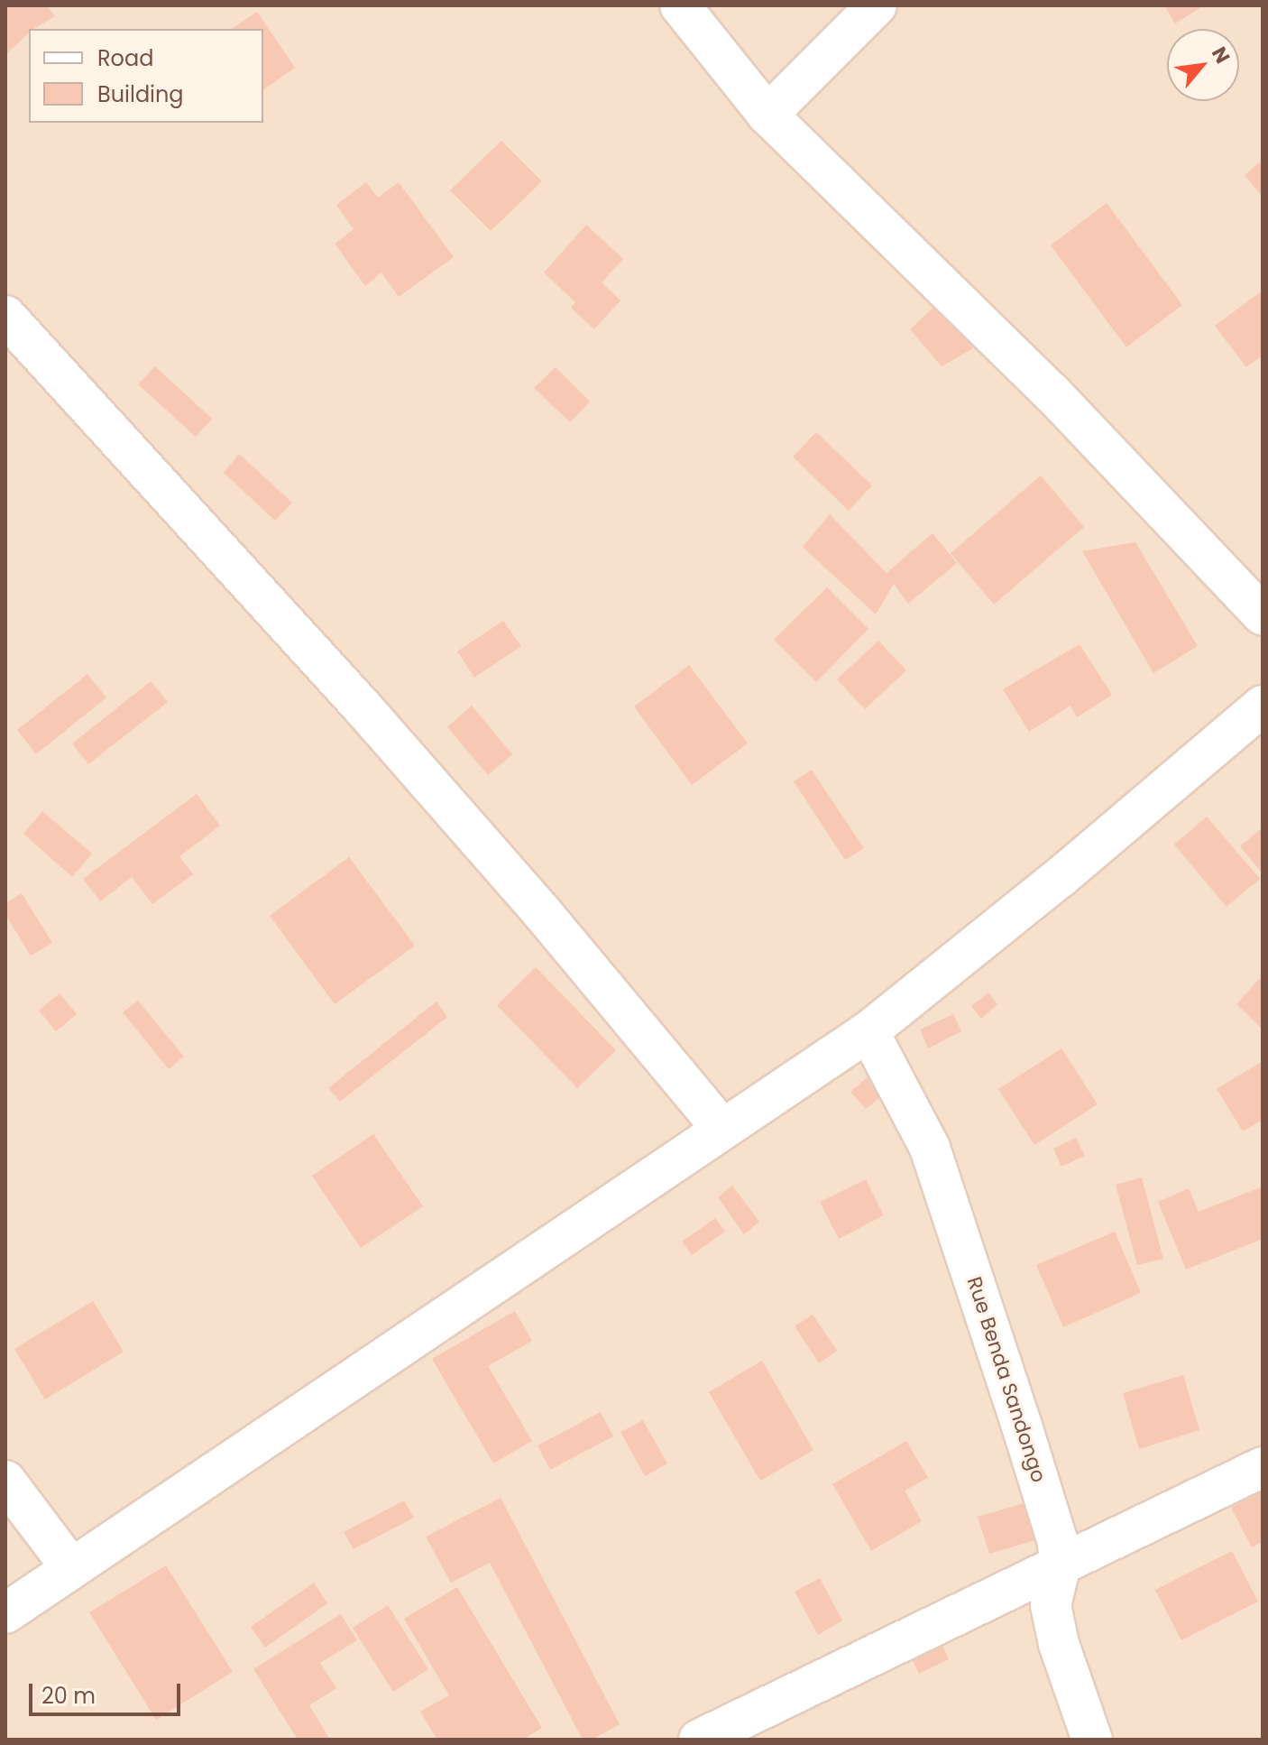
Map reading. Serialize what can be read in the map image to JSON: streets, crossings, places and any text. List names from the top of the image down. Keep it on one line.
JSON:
{"streets":{"street":["Rue Benda Sandongo"]},"legend":["Road","Building"],"scale_bar":"20 m","north":"top right"}
